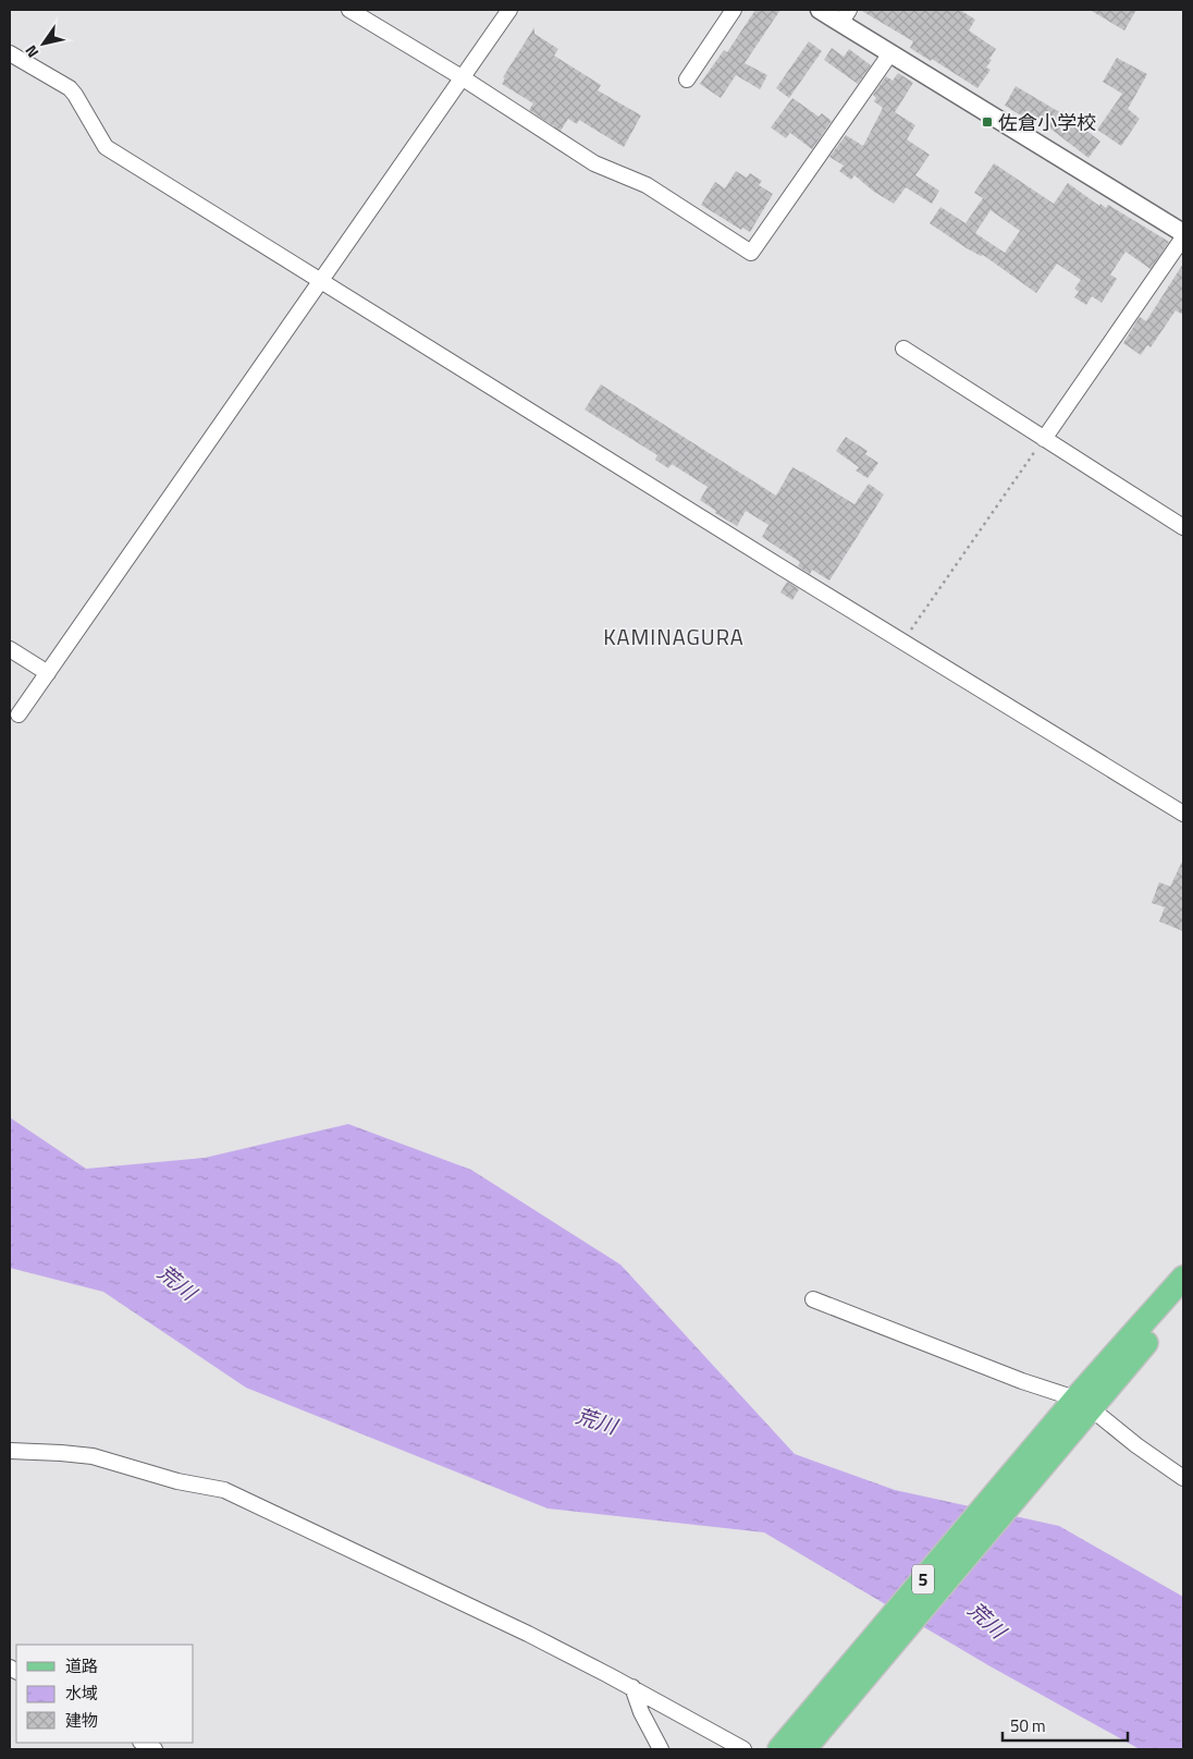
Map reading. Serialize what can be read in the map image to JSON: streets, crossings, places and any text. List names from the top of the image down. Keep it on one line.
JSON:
{"streets":{"main road":["5"]},"districts":["KAMINAGURA"],"water":["荒川"],"places":{"transit":["佐倉小学校"]},"legend":["道路","水域","建物"],"scale_bar":"50 m","north":"bottom left"}
